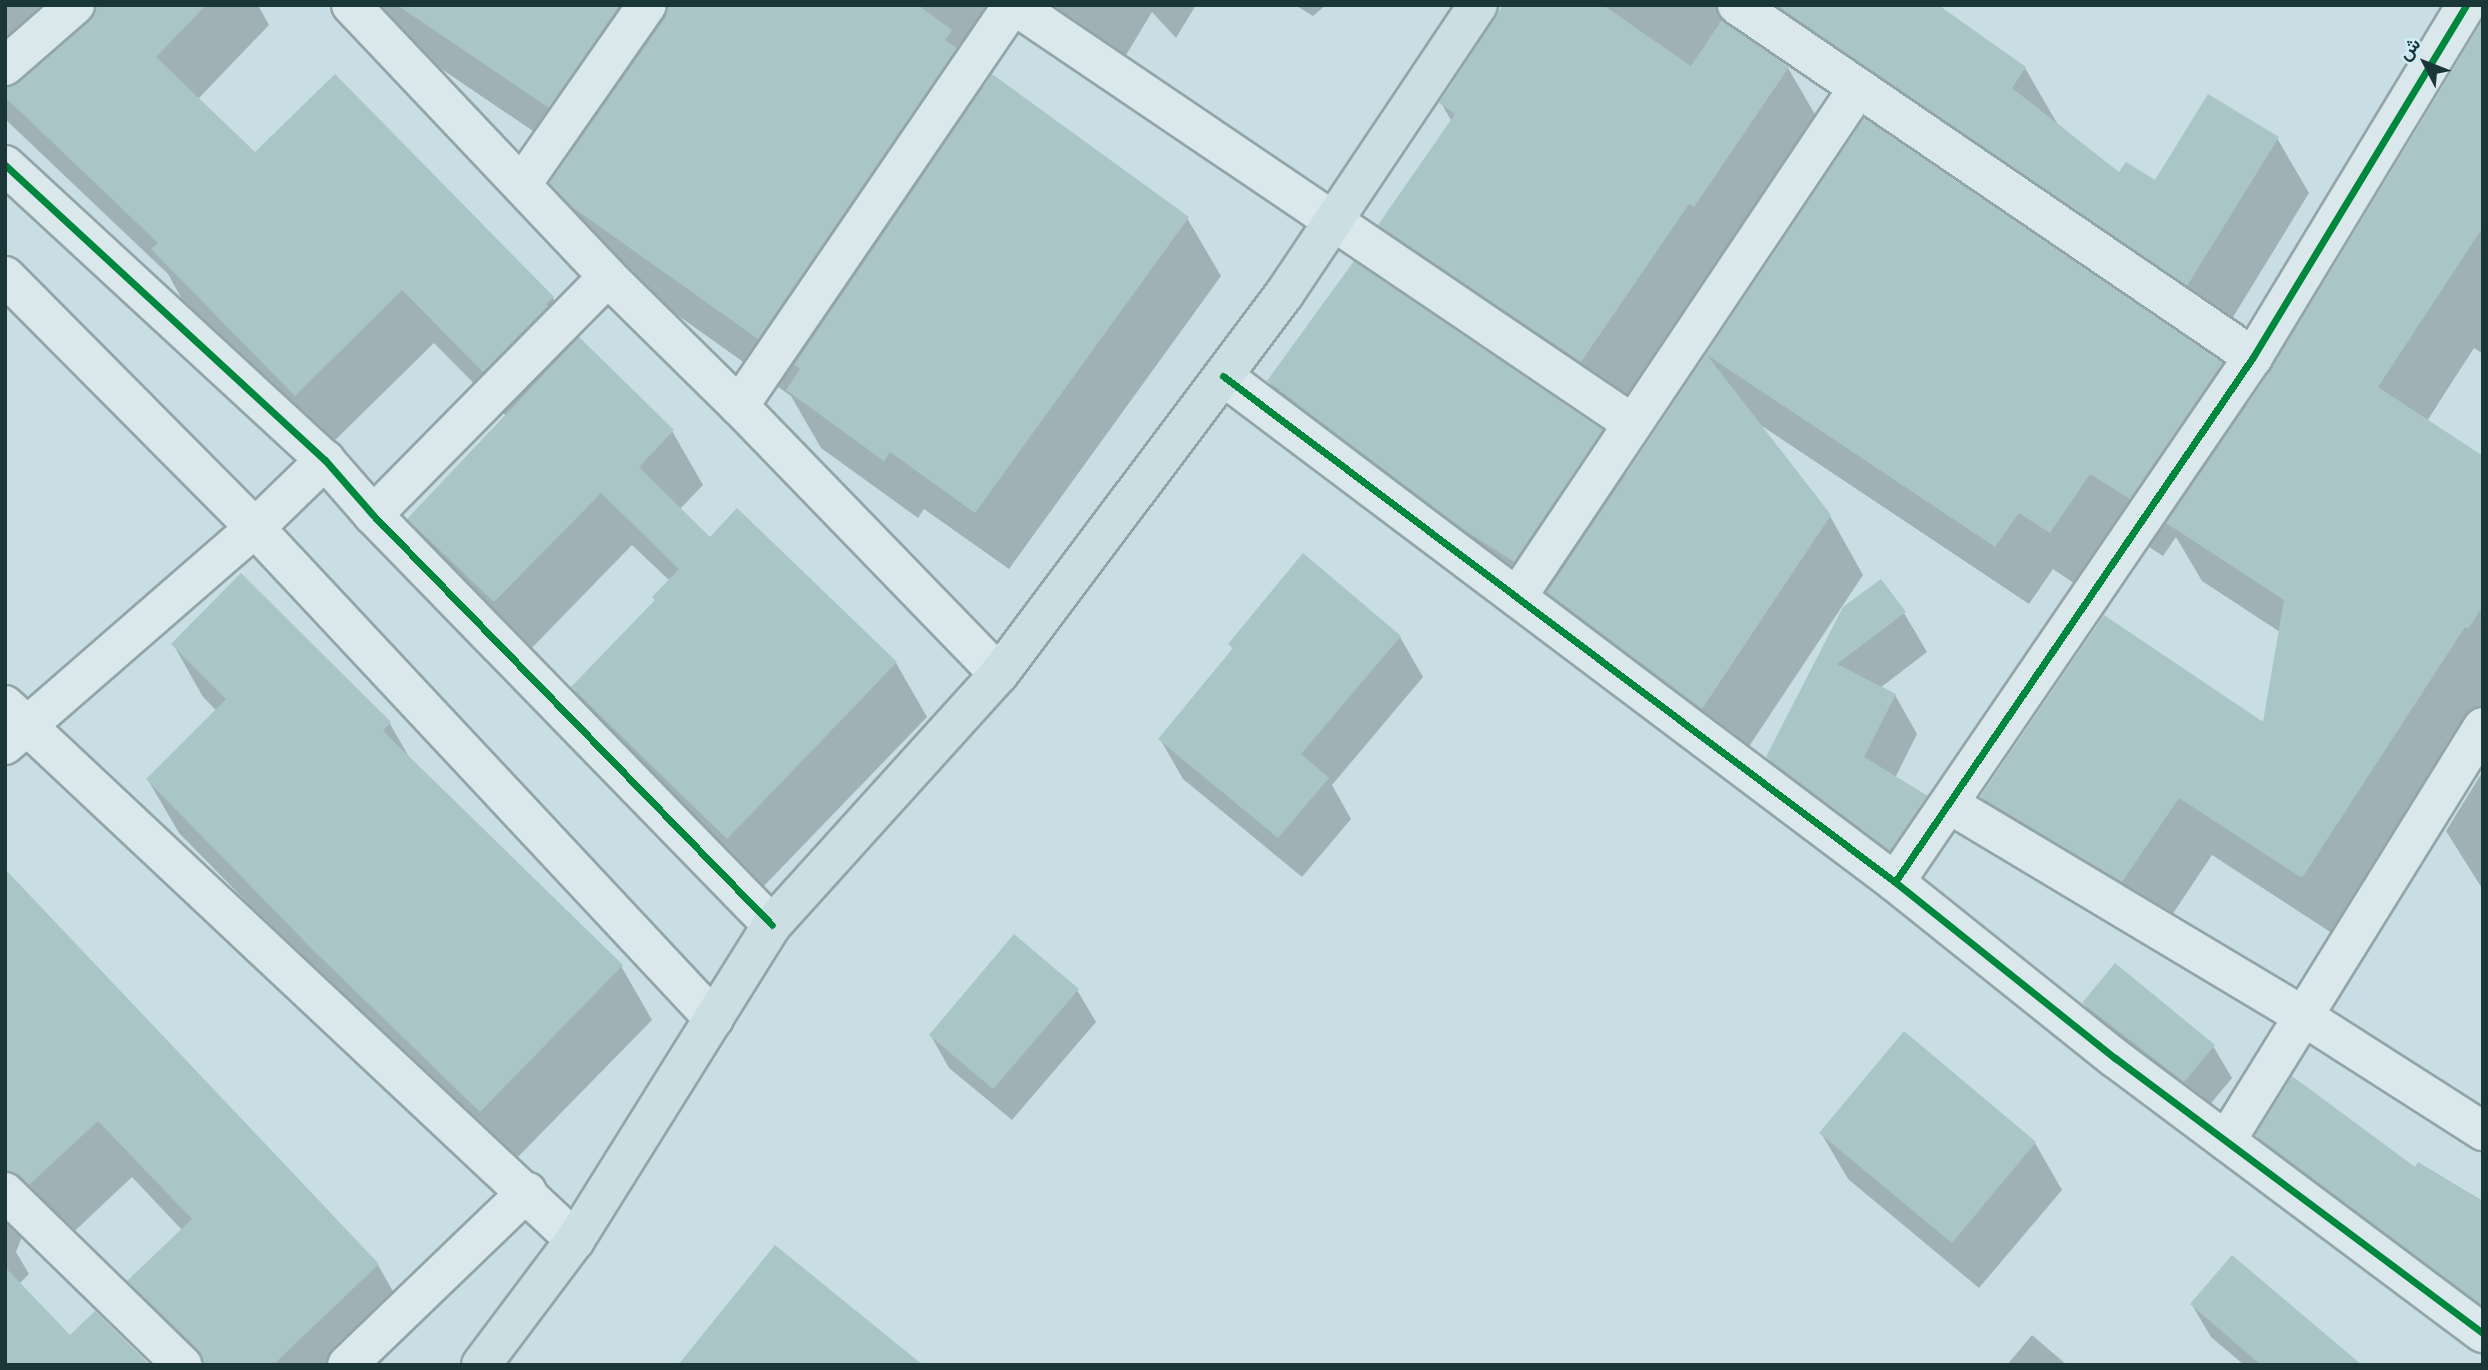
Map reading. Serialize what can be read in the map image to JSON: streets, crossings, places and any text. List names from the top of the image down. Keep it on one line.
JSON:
{"north":"top left"}
